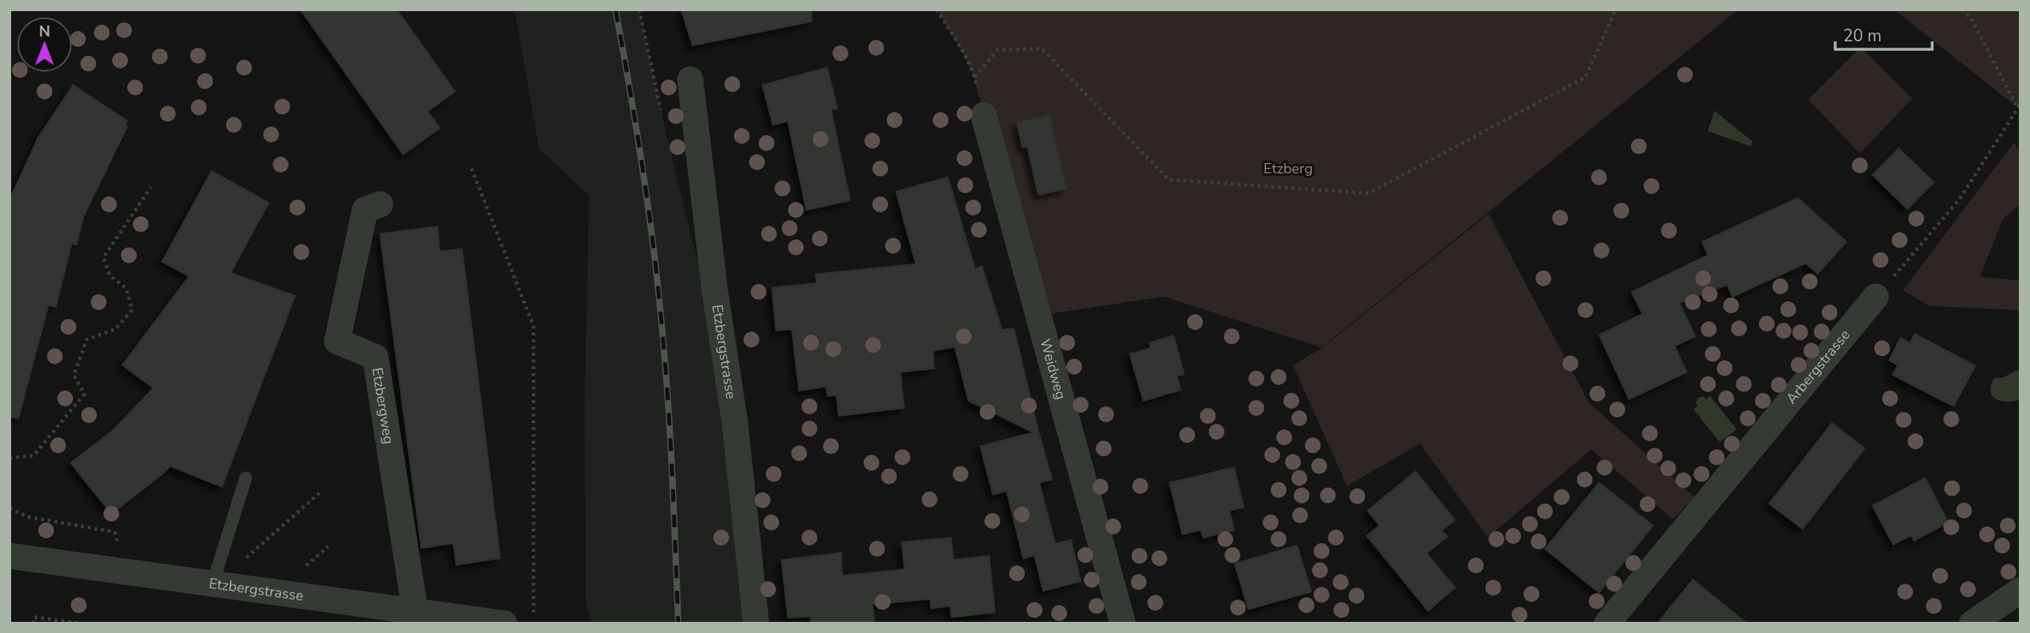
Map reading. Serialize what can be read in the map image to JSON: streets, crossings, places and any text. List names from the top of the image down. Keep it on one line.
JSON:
{"streets":{"street":["Etzbergstrasse","Arbergstrasse","Weidweg","Etzbergweg"]},"crossings":[["Etzbergstrasse","Etzbergweg"]],"parks":["Etzberg"],"scale_bar":"20 m","north":"top"}
